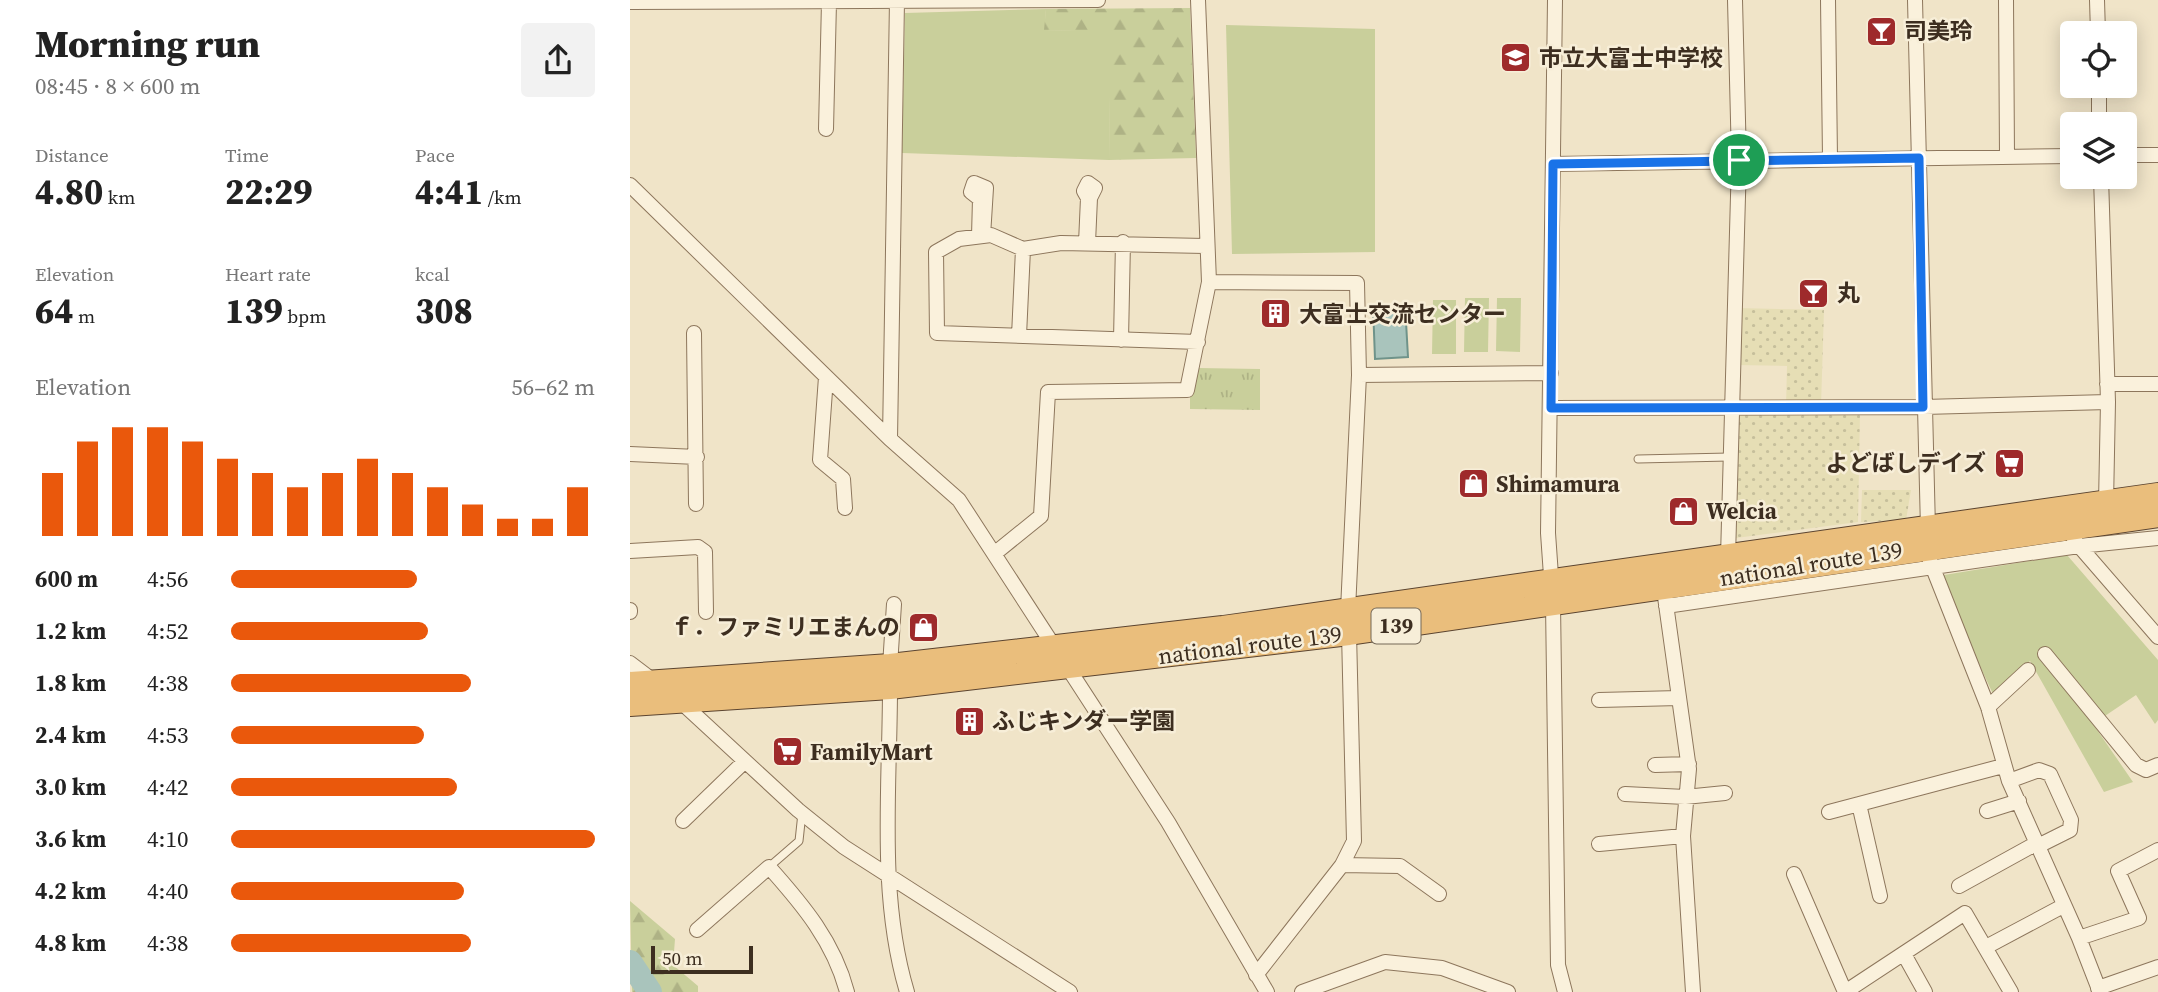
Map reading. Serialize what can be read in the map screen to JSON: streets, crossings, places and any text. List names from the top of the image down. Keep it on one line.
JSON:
{"streets":{"highway":["national route 139","139"]},"places":{"bar":["司美玲","丸"],"school or university":["市立大富士中学校"],"building":["大富士交流センター","ふじキンダー学園"],"supermarket":["よどばしデイズ","FamilyMart"],"shop":["Shimamura","Welcia","ｆ．ファミリエまんの"]},"scale_bar":"50 m","page":{"heading":["Morning run","08:45 · 8 × 600 m"],"stats":[["Distance","4.80 km"],["Time","22:29"],["Pace","4:41 /km"],["Elevation","64 m"],["Heart rate","139 bpm"],["kcal","308"]],"chart":["Elevation","56–62 m"],"list":[{"name":"600 m","note":"4:56"},{"name":"1.2 km","note":"4:52"},{"name":"1.8 km","note":"4:38"},{"name":"2.4 km","note":"4:53"},{"name":"3.0 km","note":"4:42"},{"name":"3.6 km","note":"4:10"},{"name":"4.2 km","note":"4:40"},{"name":"4.8 km","note":"4:38"}],"scale":"50 m"}}
